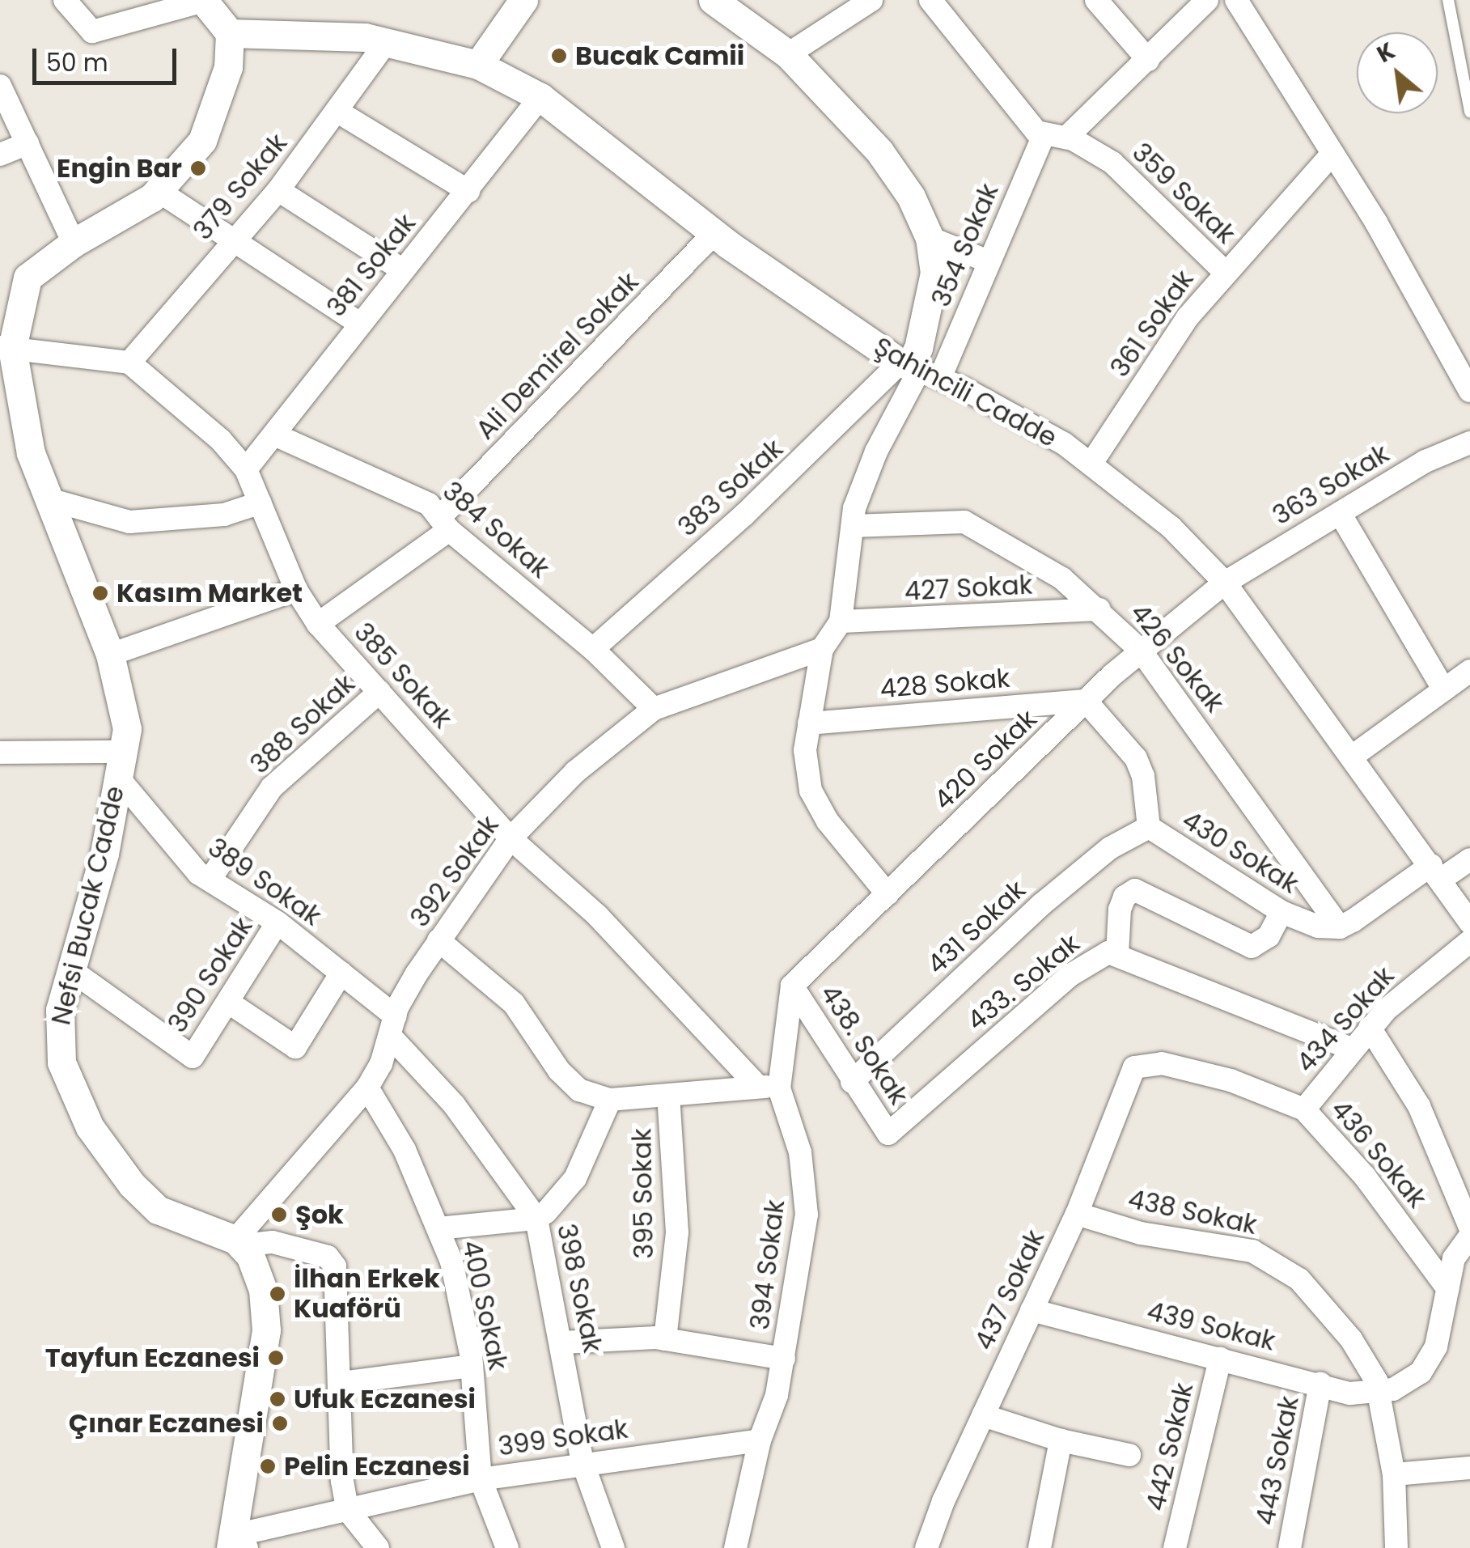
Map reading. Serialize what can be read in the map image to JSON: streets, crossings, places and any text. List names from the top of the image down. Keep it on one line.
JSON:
{"streets":{"street":["379 Sokak","359 Sokak","354 Sokak","381 Sokak","361 Sokak","Ali Demirel Sokak","Şahincili Cadde","363 Sokak","383 Sokak","384 Sokak","427 Sokak","426 Sokak","385 Sokak","428 Sokak","388 Sokak","420 Sokak","430 Sokak","392 Sokak","389 Sokak","Nefsi Bucak Cadde","431 Sokak","390 Sokak","433. Sokak","434 Sokak","438. Sokak","436 Sokak","395 Sokak","438 Sokak","394 Sokak","398 Sokak","437 Sokak","400 Sokak","439 Sokak","399 Sokak","442 Sokak","443 Sokak"]},"crossings":[["379 Sokak","Şahincili Cadde"],["379 Sokak","385 Sokak"],["359 Sokak","354 Sokak"],["359 Sokak","361 Sokak"],["354 Sokak","Şahincili Cadde"],["381 Sokak","Şahincili Cadde"],["381 Sokak","384 Sokak"],["381 Sokak","385 Sokak"],["361 Sokak","Şahincili Cadde"],["Ali Demirel Sokak","Şahincili Cadde"],["Ali Demirel Sokak","384 Sokak"],["Ali Demirel Sokak","385 Sokak"],["Şahincili Cadde","363 Sokak"],["Şahincili Cadde","383 Sokak"],["Şahincili Cadde","420 Sokak"],["Şahincili Cadde","Nefsi Bucak Cadde"],["363 Sokak","420 Sokak"],["383 Sokak","384 Sokak"],["384 Sokak","392 Sokak"],["427 Sokak","426 Sokak"],["426 Sokak","420 Sokak"],["426 Sokak","430 Sokak"],["385 Sokak","388 Sokak"],["385 Sokak","392 Sokak"],["385 Sokak","394 Sokak"],["428 Sokak","420 Sokak"],["428 Sokak","430 Sokak"],["388 Sokak","389 Sokak"],["420 Sokak","430 Sokak"],["420 Sokak","438. Sokak"],["420 Sokak","394 Sokak"],["430 Sokak","431 Sokak"],["392 Sokak","389 Sokak"],["392 Sokak","Nefsi Bucak Cadde"],["392 Sokak","398 Sokak"],["392 Sokak","400 Sokak"],["389 Sokak","Nefsi Bucak Cadde"],["389 Sokak","390 Sokak"],["389 Sokak","398 Sokak"],["Nefsi Bucak Cadde","390 Sokak"],["431 Sokak","438. Sokak"],["433. Sokak","434 Sokak"],["433. Sokak","438. Sokak"],["434 Sokak","436 Sokak"],["438. Sokak","394 Sokak"],["436 Sokak","437 Sokak"],["438 Sokak","437 Sokak"],["438 Sokak","439 Sokak"],["394 Sokak","399 Sokak"],["398 Sokak","399 Sokak"],["437 Sokak","439 Sokak"],["400 Sokak","399 Sokak"],["439 Sokak","442 Sokak"],["439 Sokak","443 Sokak"]],"places":["Bucak Camii","Engin Bar","Kasım Market","Şok","İlhan Erkek Kuaförü","Tayfun Eczanesi","Ufuk Eczanesi","Çınar Eczanesi","Pelin Eczanesi"],"scale_bar":"50 m","north":"top left"}
